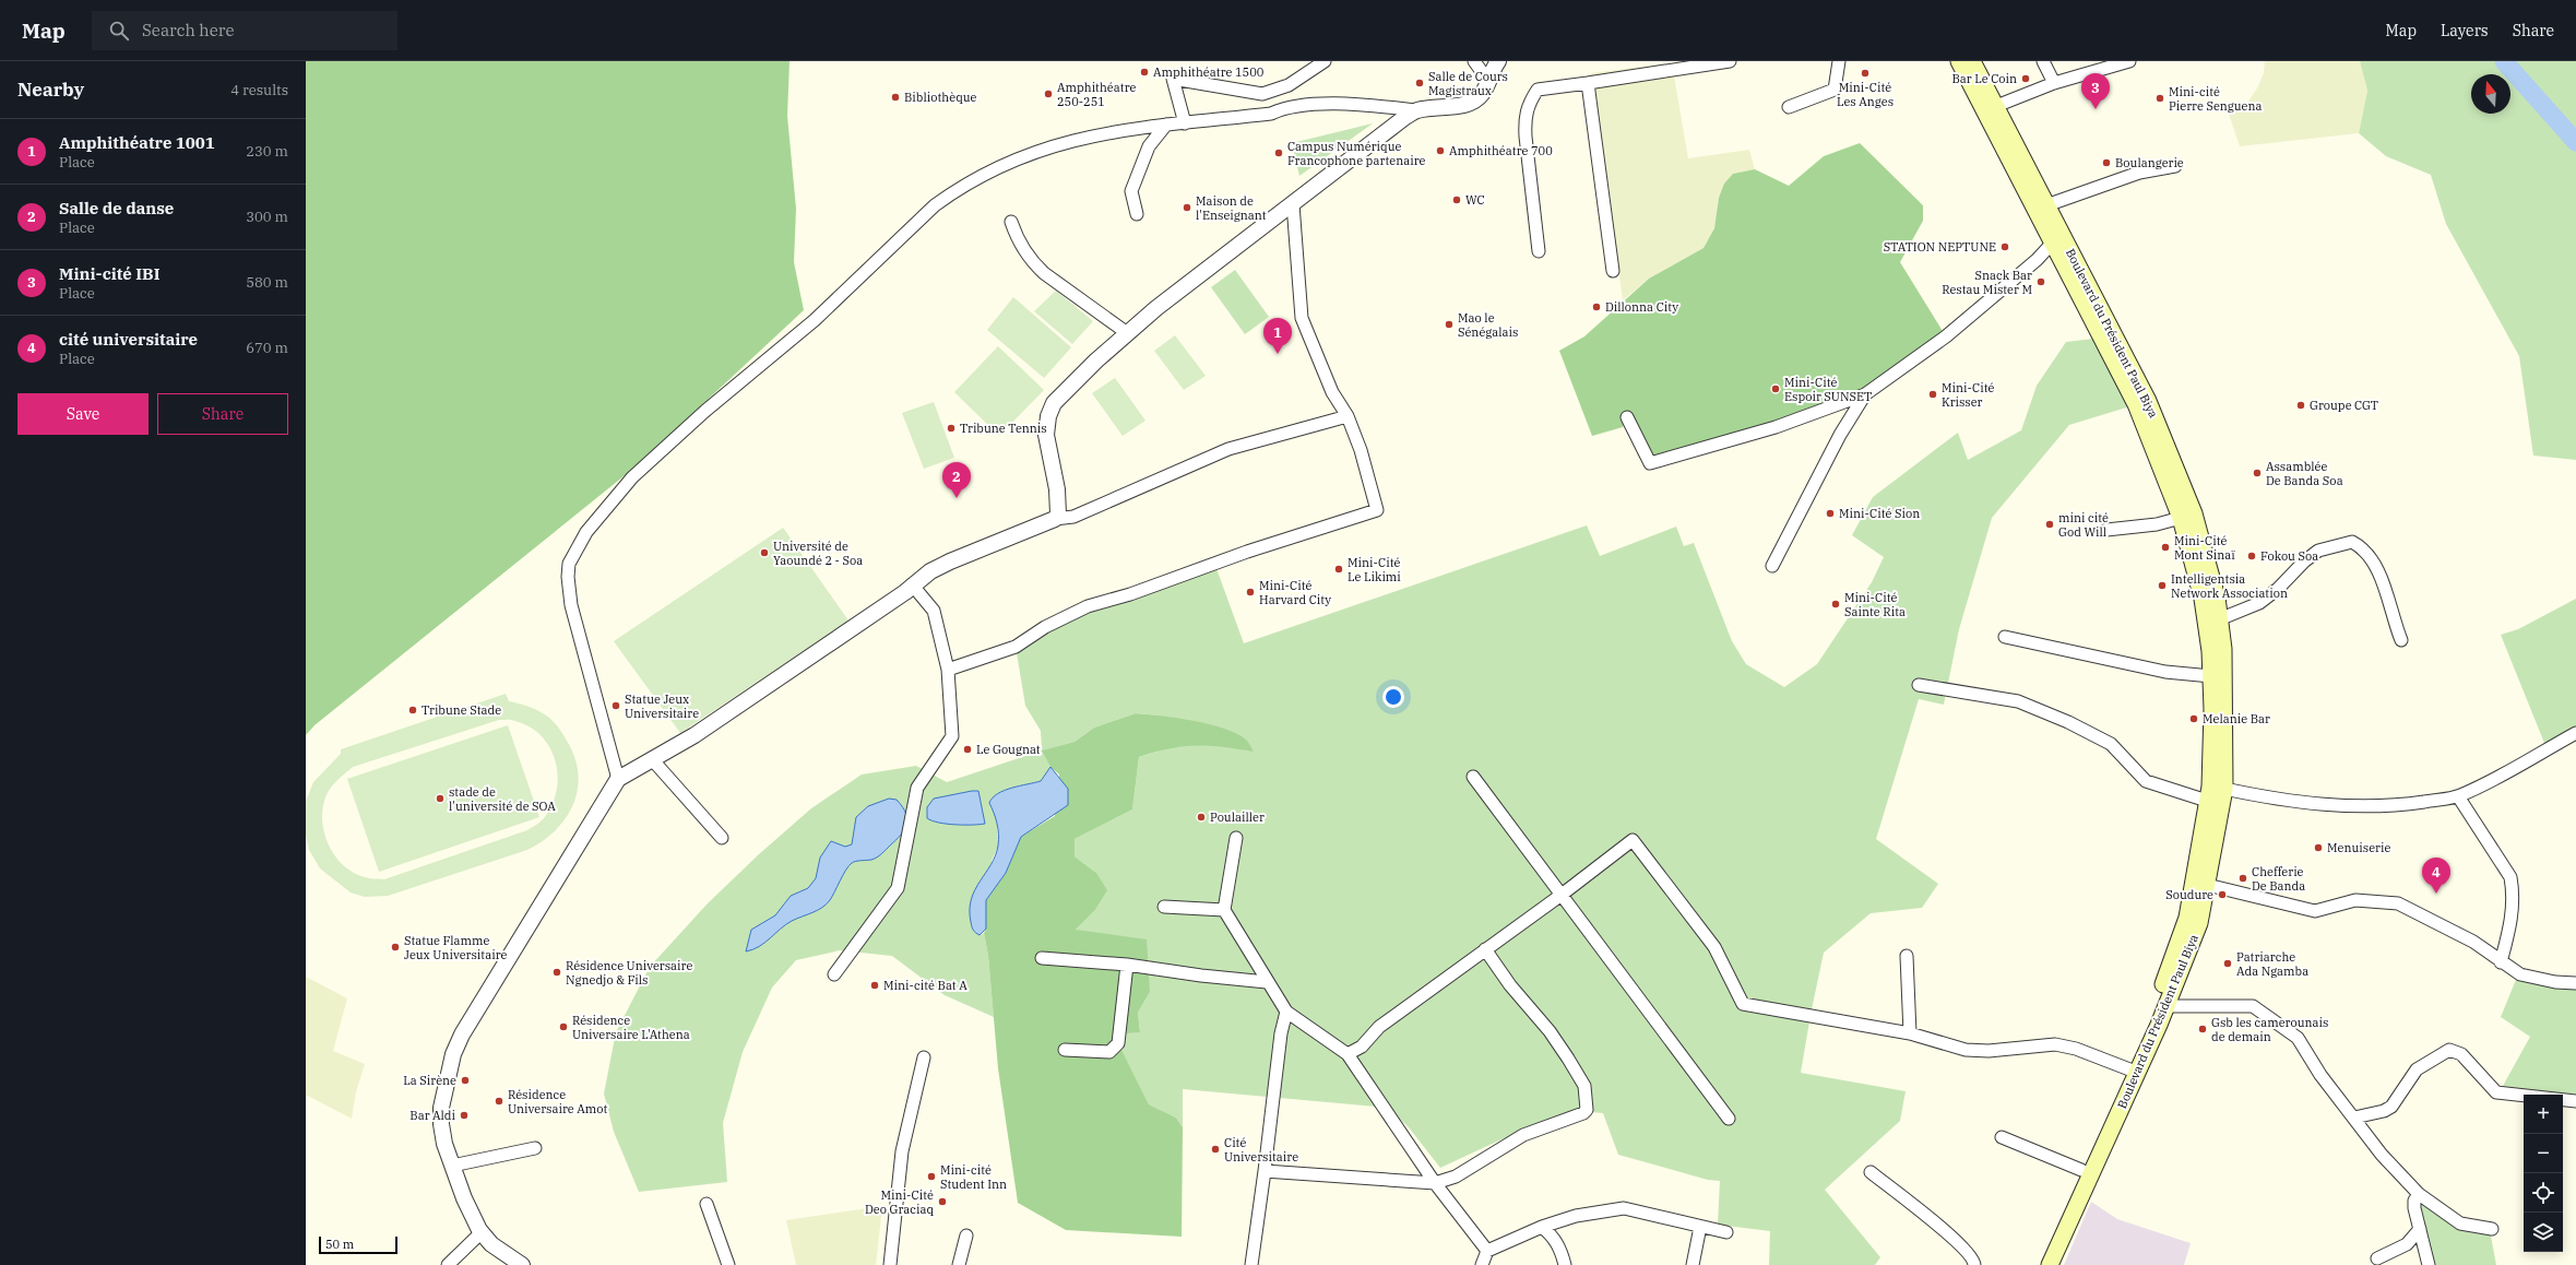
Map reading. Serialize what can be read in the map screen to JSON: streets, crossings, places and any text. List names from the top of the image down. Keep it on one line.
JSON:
{"streets":{"main road":["Boulevard du Président Paul Biya"]},"places":["Amphithéatre 1500","Mini-Cité Les Anges","Bar Le Coin","Salle de Cours Magistraux","Amphithéatre 250-251","Bibliothèque","Mini-cité Pierre Senguena","Amphithéatre 700","Campus Numérique Francophone partenaire","Boulangerie","WC","Maison de l'Enseignant","STATION NEPTUNE","Snack Bar Restau Mister M","Dillonna City","Mao le Sénégalais","Mini-Cité Espoir SUNSET","Mini-Cité Krisser","Groupe CGT","Tribune Tennis","Assamblée De Banda Soa","Mini-Cité Sion","mini cité God Will","Mini-Cité Mont Sinaï","Université de Yaoundé 2 - Soa","Fokou Soa","Mini-Cité Le Likimi","Intelligentsia Network Association","Mini-Cité Harvard City","Mini-Cité Sainte Rita","Statue Jeux Universitaire","Tribune Stade","Melanie Bar","Le Gougnat","stade de l'université de SOA","Poulailler","Menuiserie","Chefferie De Banda","Soudure","Statue Flamme Jeux Universitaire","Patriarche Ada Ngamba","Résidence Universaire Ngnedjo & Fils","Mini-cité Bat A","Résidence Universaire L'Athena","Gsb les camerounais de demain","La Sirène","Résidence Universaire Amot","Bar Aldi","Cité Universitaire","Mini-cité Student Inn","Mini-Cité Deo Graciaq"],"scale_bar":"50 m","north":"top","page":{"header":"Map","search":"Search here","nav":["Map","Layers","Share"],"heading":["Nearby","4 results"],"pins":["3","1","2","4"],"list":[{"mark":"1","name":"Amphithéatre 1001","note":"Place","value":"230 m"},{"mark":"2","name":"Salle de danse","note":"Place","value":"300 m"},{"mark":"3","name":"Mini-cité IBI","note":"Place","value":"580 m"},{"mark":"4","name":"cité universitaire","note":"Place","value":"670 m"}],"buttons":["Save","Share"],"map_buttons":["+","−"],"scale":"50 m"}}
